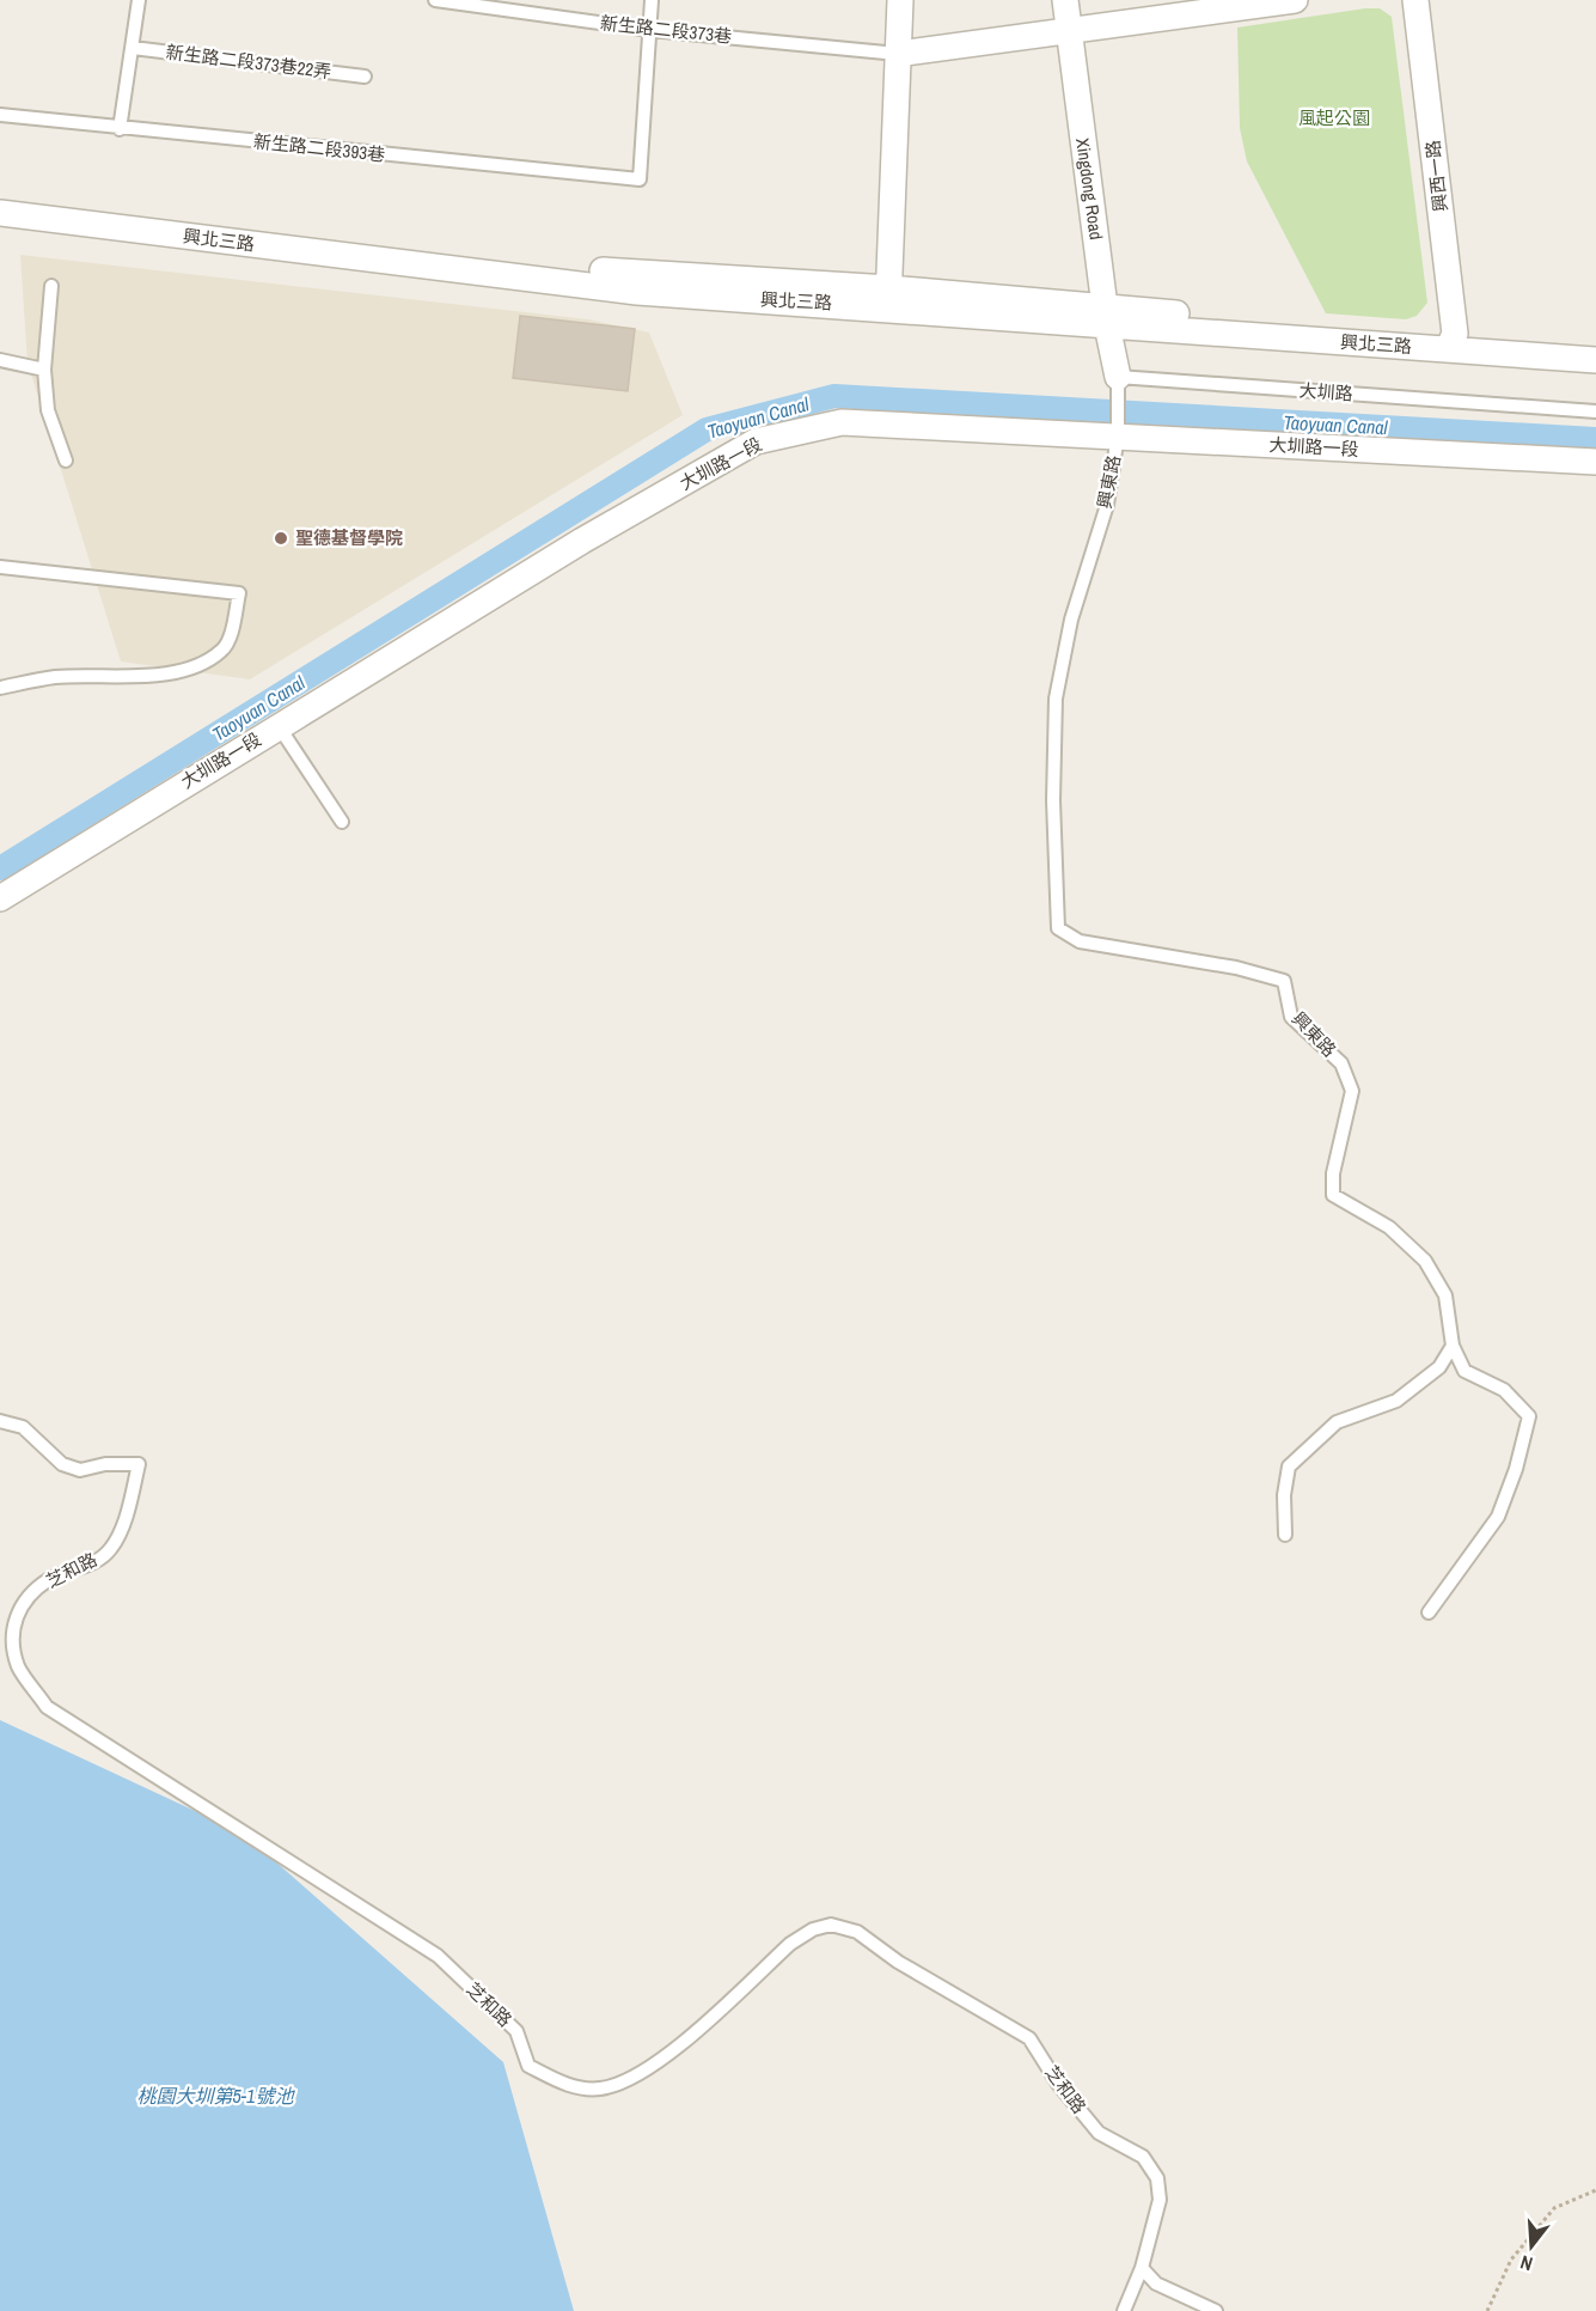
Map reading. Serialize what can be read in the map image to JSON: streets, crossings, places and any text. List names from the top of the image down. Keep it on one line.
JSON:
{"streets":{"street":["興西一路","Xingdong Road","興北三路","大圳路一段"],"lane":["新生路二段373巷","新生路二段373巷22弄","新生路二段393巷","大圳路","興東路","芝和路"]},"crossings":[["新生路二段373巷","新生路二段393巷"],["Xingdong Road","大圳路"],["大圳路一段","興東路"]],"water":["Taoyuan Canal","桃園大圳第5-1號池"],"parks":["風起公園"],"places":["聖德基督學院"],"north":"bottom"}
